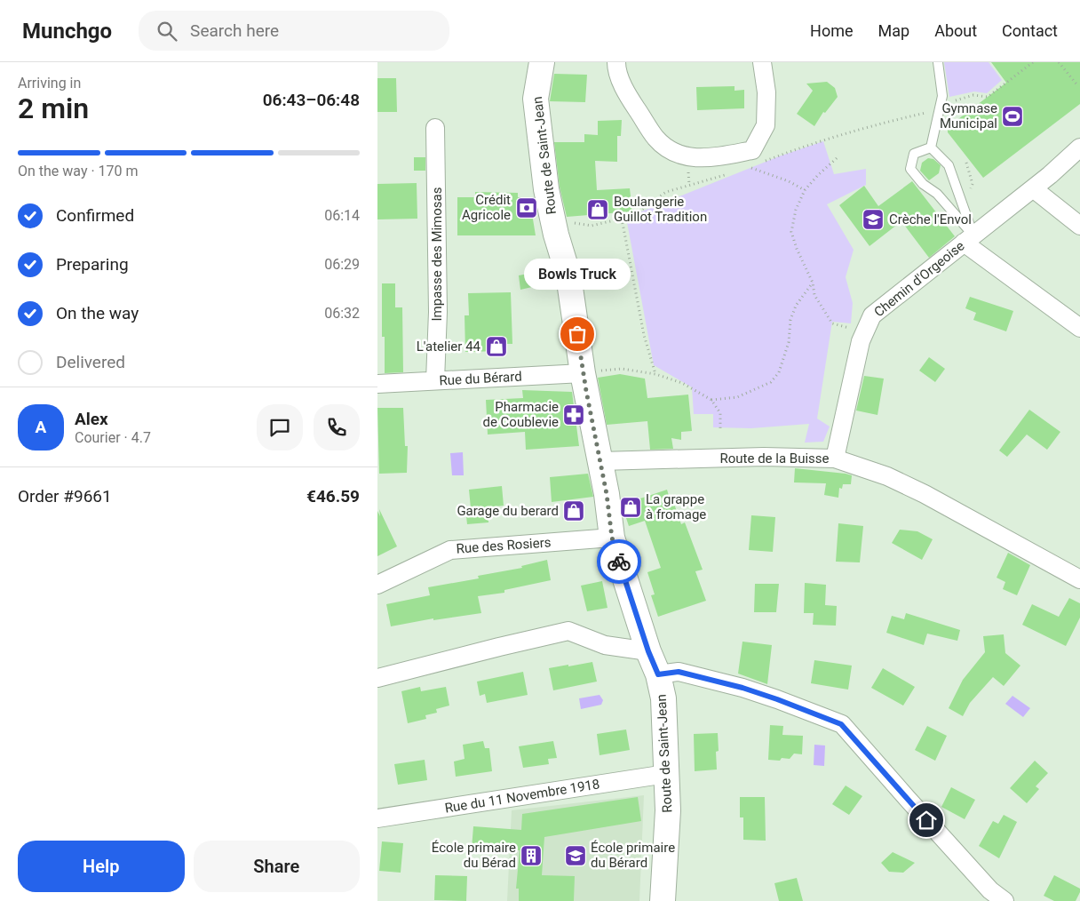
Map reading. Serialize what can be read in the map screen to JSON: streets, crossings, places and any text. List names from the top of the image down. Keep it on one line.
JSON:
{"streets":{"main road":["Route de Saint-Jean"],"street":["Impasse des Mimosas","Chemin d'Orgeoise","Rue du Bérard","Route de la Buisse","Rue des Rosiers","Rue du 11 Novembre 1918"]},"crossings":[["Route de Saint-Jean","Rue du Bérard"],["Route de Saint-Jean","Route de la Buisse"],["Route de Saint-Jean","Rue des Rosiers"],["Route de Saint-Jean","Rue du 11 Novembre 1918"],["Impasse des Mimosas","Rue du Bérard"],["Chemin d'Orgeoise","Route de la Buisse"]],"places":{"sports":["Gymnase Municipal"],"bank":["Crédit Agricole"],"shop":["Boulangerie Guillot Tradition","L'atelier 44","La grappe à fromage","Garage du berard"],"school or university":["Crèche l'Envol","École primaire du Bérard"],"other":["Bowls Truck"],"pharmacy":["Pharmacie de Coublevie"],"building":["École primaire du Bérad"]},"page":{"header":"Munchgo","search":"Search here","nav":["Home","Map","About","Contact"],"heading":["2 min","Arriving in","06:43–06:48"],"panel":["Alex","Courier · 4.7","Order #9661","€46.59"],"bar":"On the way · 170 m","list":[["Confirmed","06:14"],["Preparing","06:29"],["On the way","06:32"],"Delivered"],"bubble":"Bowls Truck","round":"A","buttons":["Help","Share"]}}
